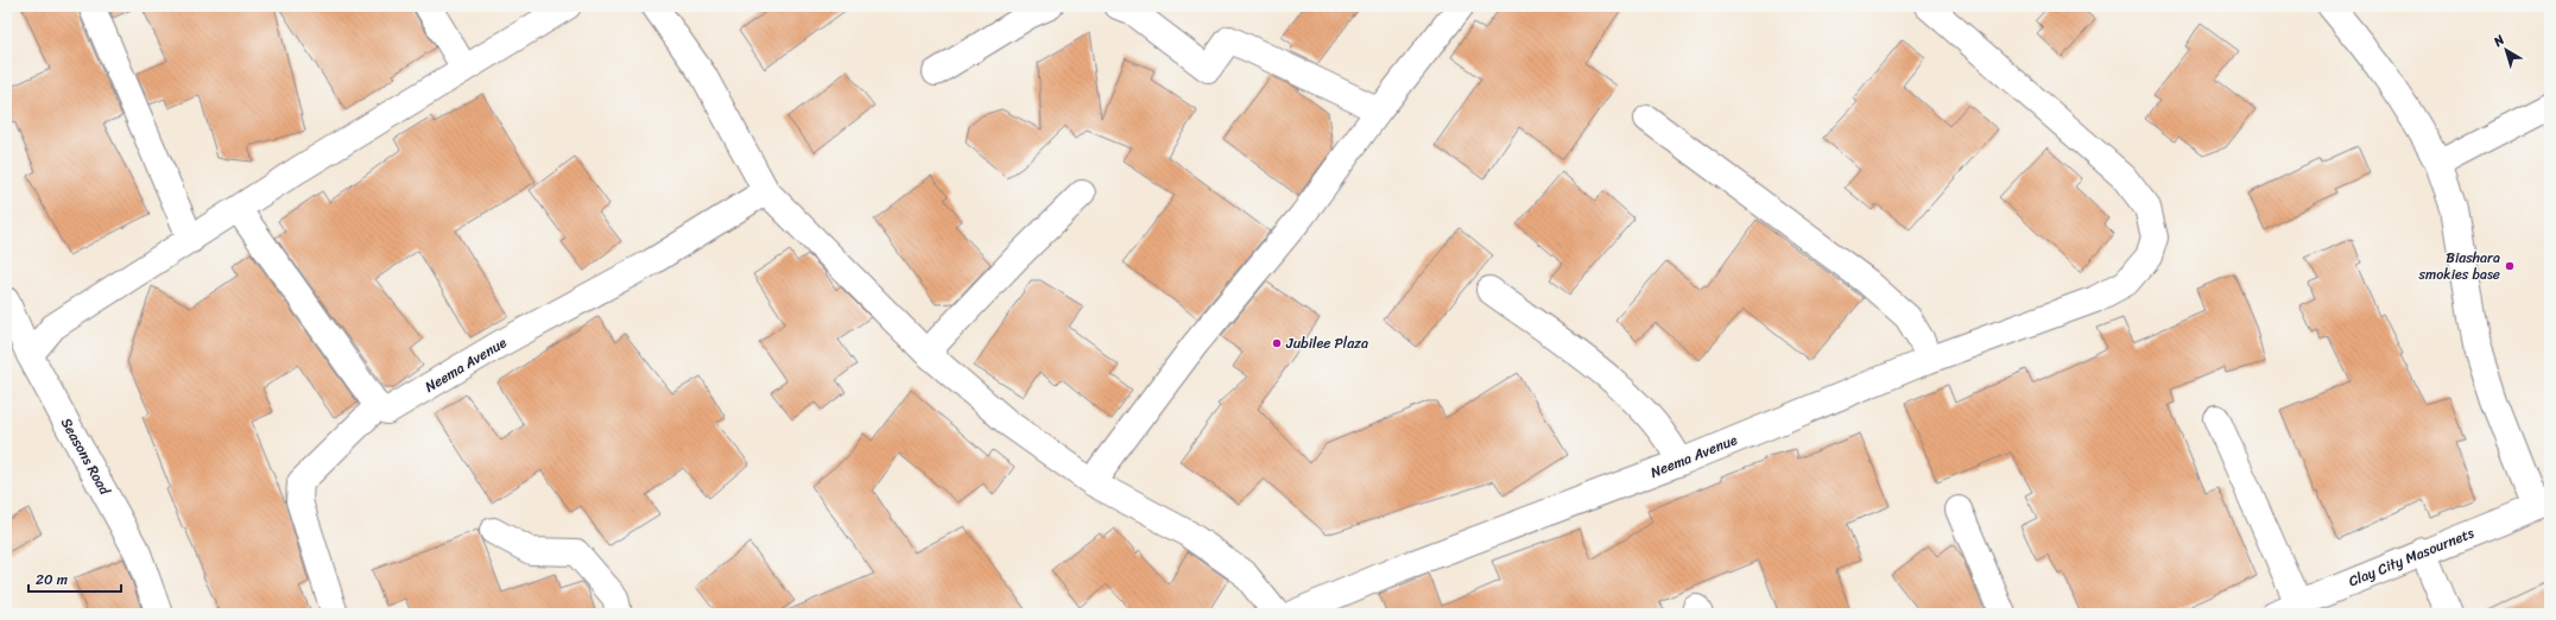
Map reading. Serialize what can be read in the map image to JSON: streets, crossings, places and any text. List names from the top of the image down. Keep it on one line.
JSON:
{"streets":{"street":["Neema Avenue","Seasons Road","Clay City Masournets"]},"places":["Biashara smokies base","Jubilee Plaza"],"scale_bar":"20 m","north":"top left"}
